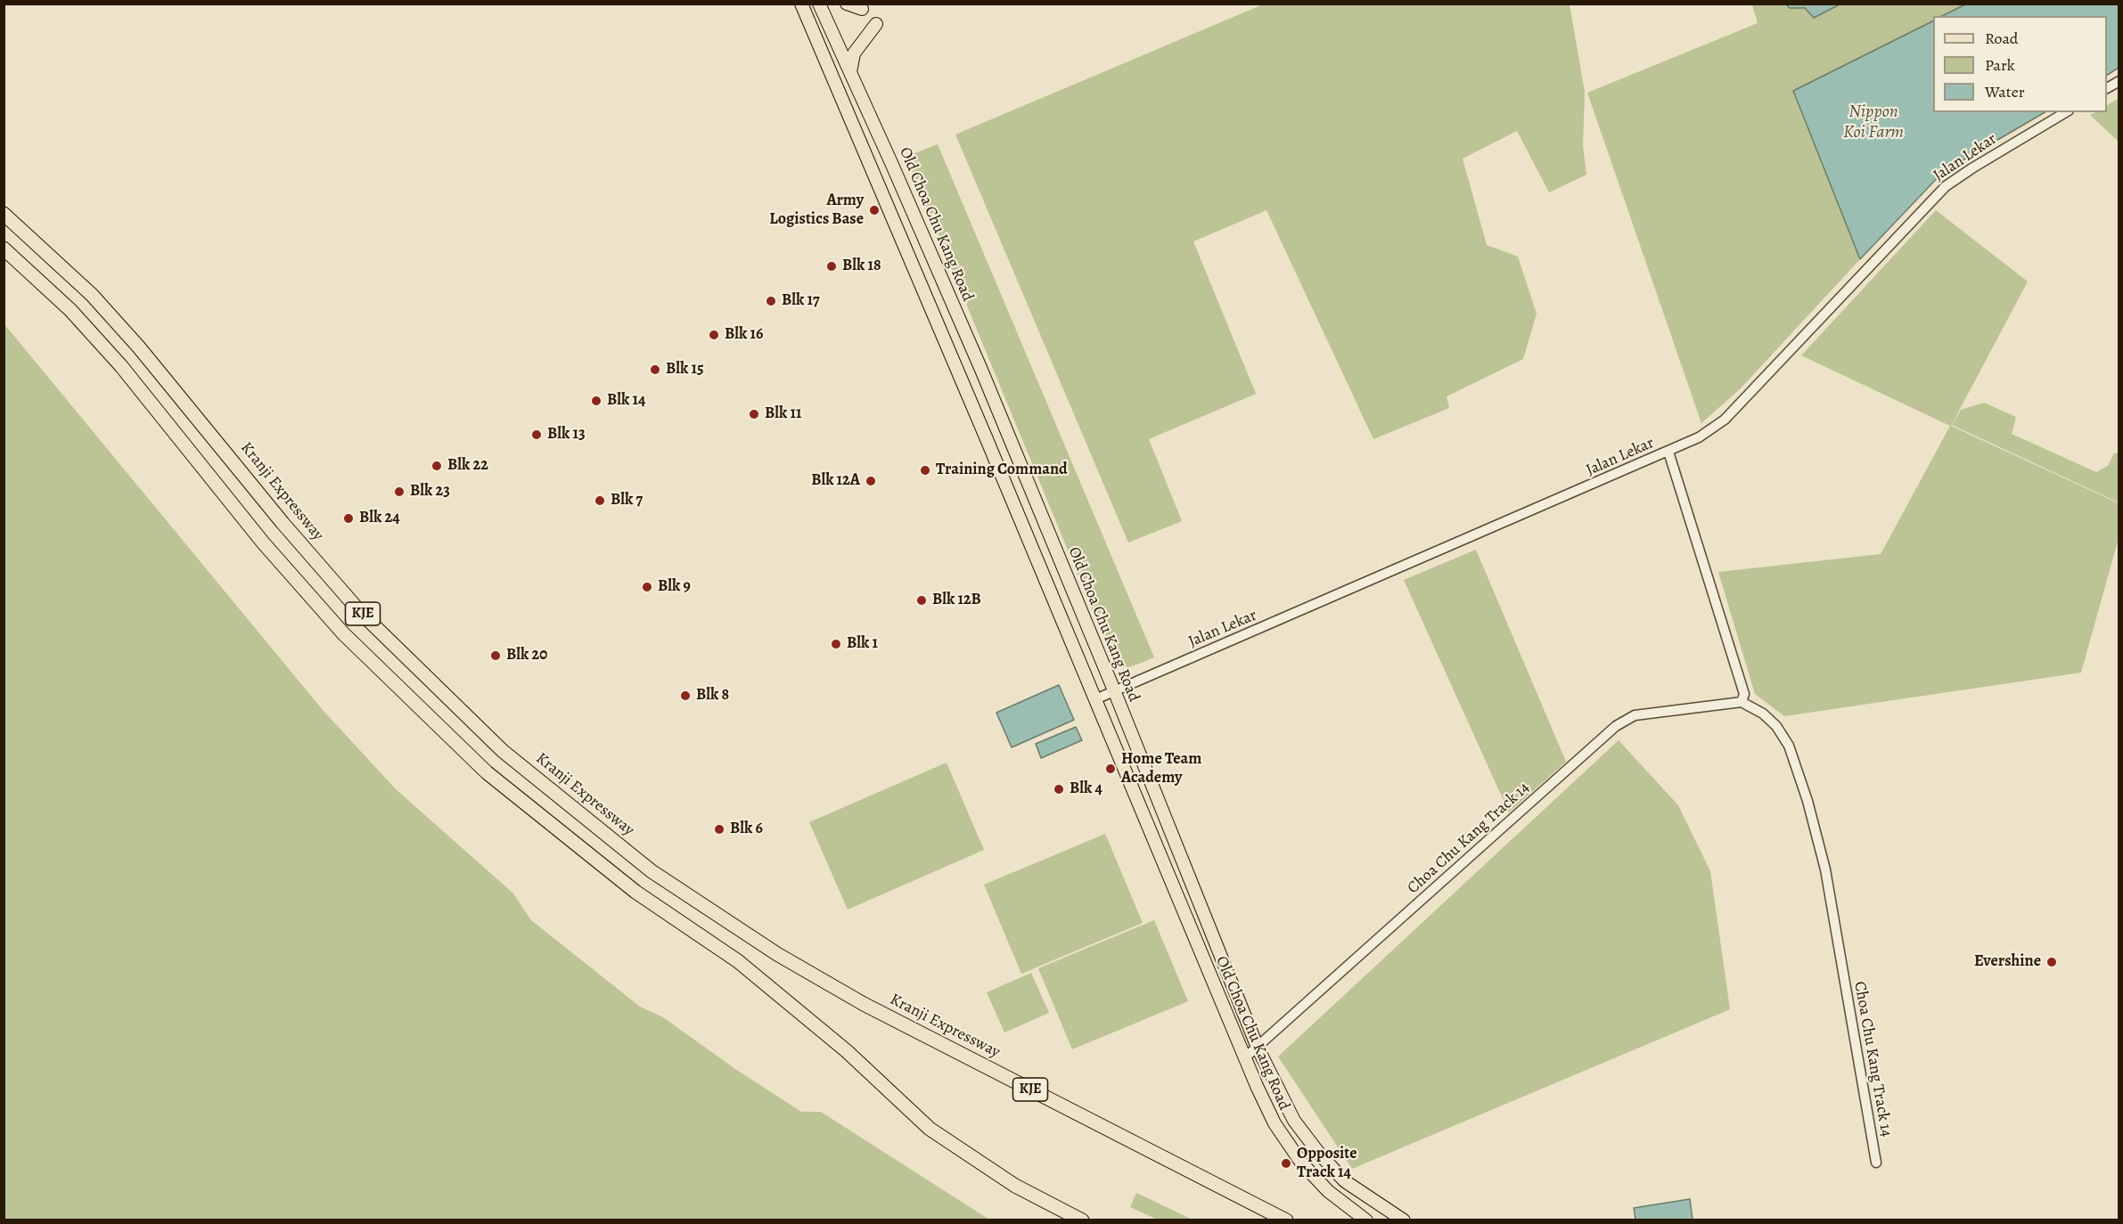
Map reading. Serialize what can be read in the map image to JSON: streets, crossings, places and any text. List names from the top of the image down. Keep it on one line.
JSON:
{"streets":{"highway":["Kranji Expressway","KJE"],"main road":["Old Choa Chu Kang Road"],"street":["Jalan Lekar","Choa Chu Kang Track 14"]},"crossings":[["Jalan Lekar","Old Choa Chu Kang Road"],["Old Choa Chu Kang Road","Choa Chu Kang Track 14"]],"water":["Nippon Koi Farm"],"places":["Army Logistics Base","Blk 18","Blk 17","Blk 16","Blk 15","Blk 14","Blk 11","Blk 13","Blk 22","Training Command","Blk 12A","Blk 23","Blk 7","Blk 24","Blk 9","Blk 12B","Blk 1","Blk 20","Blk 8","Home Team Academy","Blk 4","Blk 6","Evershine","Opposite Track 14"],"legend":["Road","Park","Water"]}
